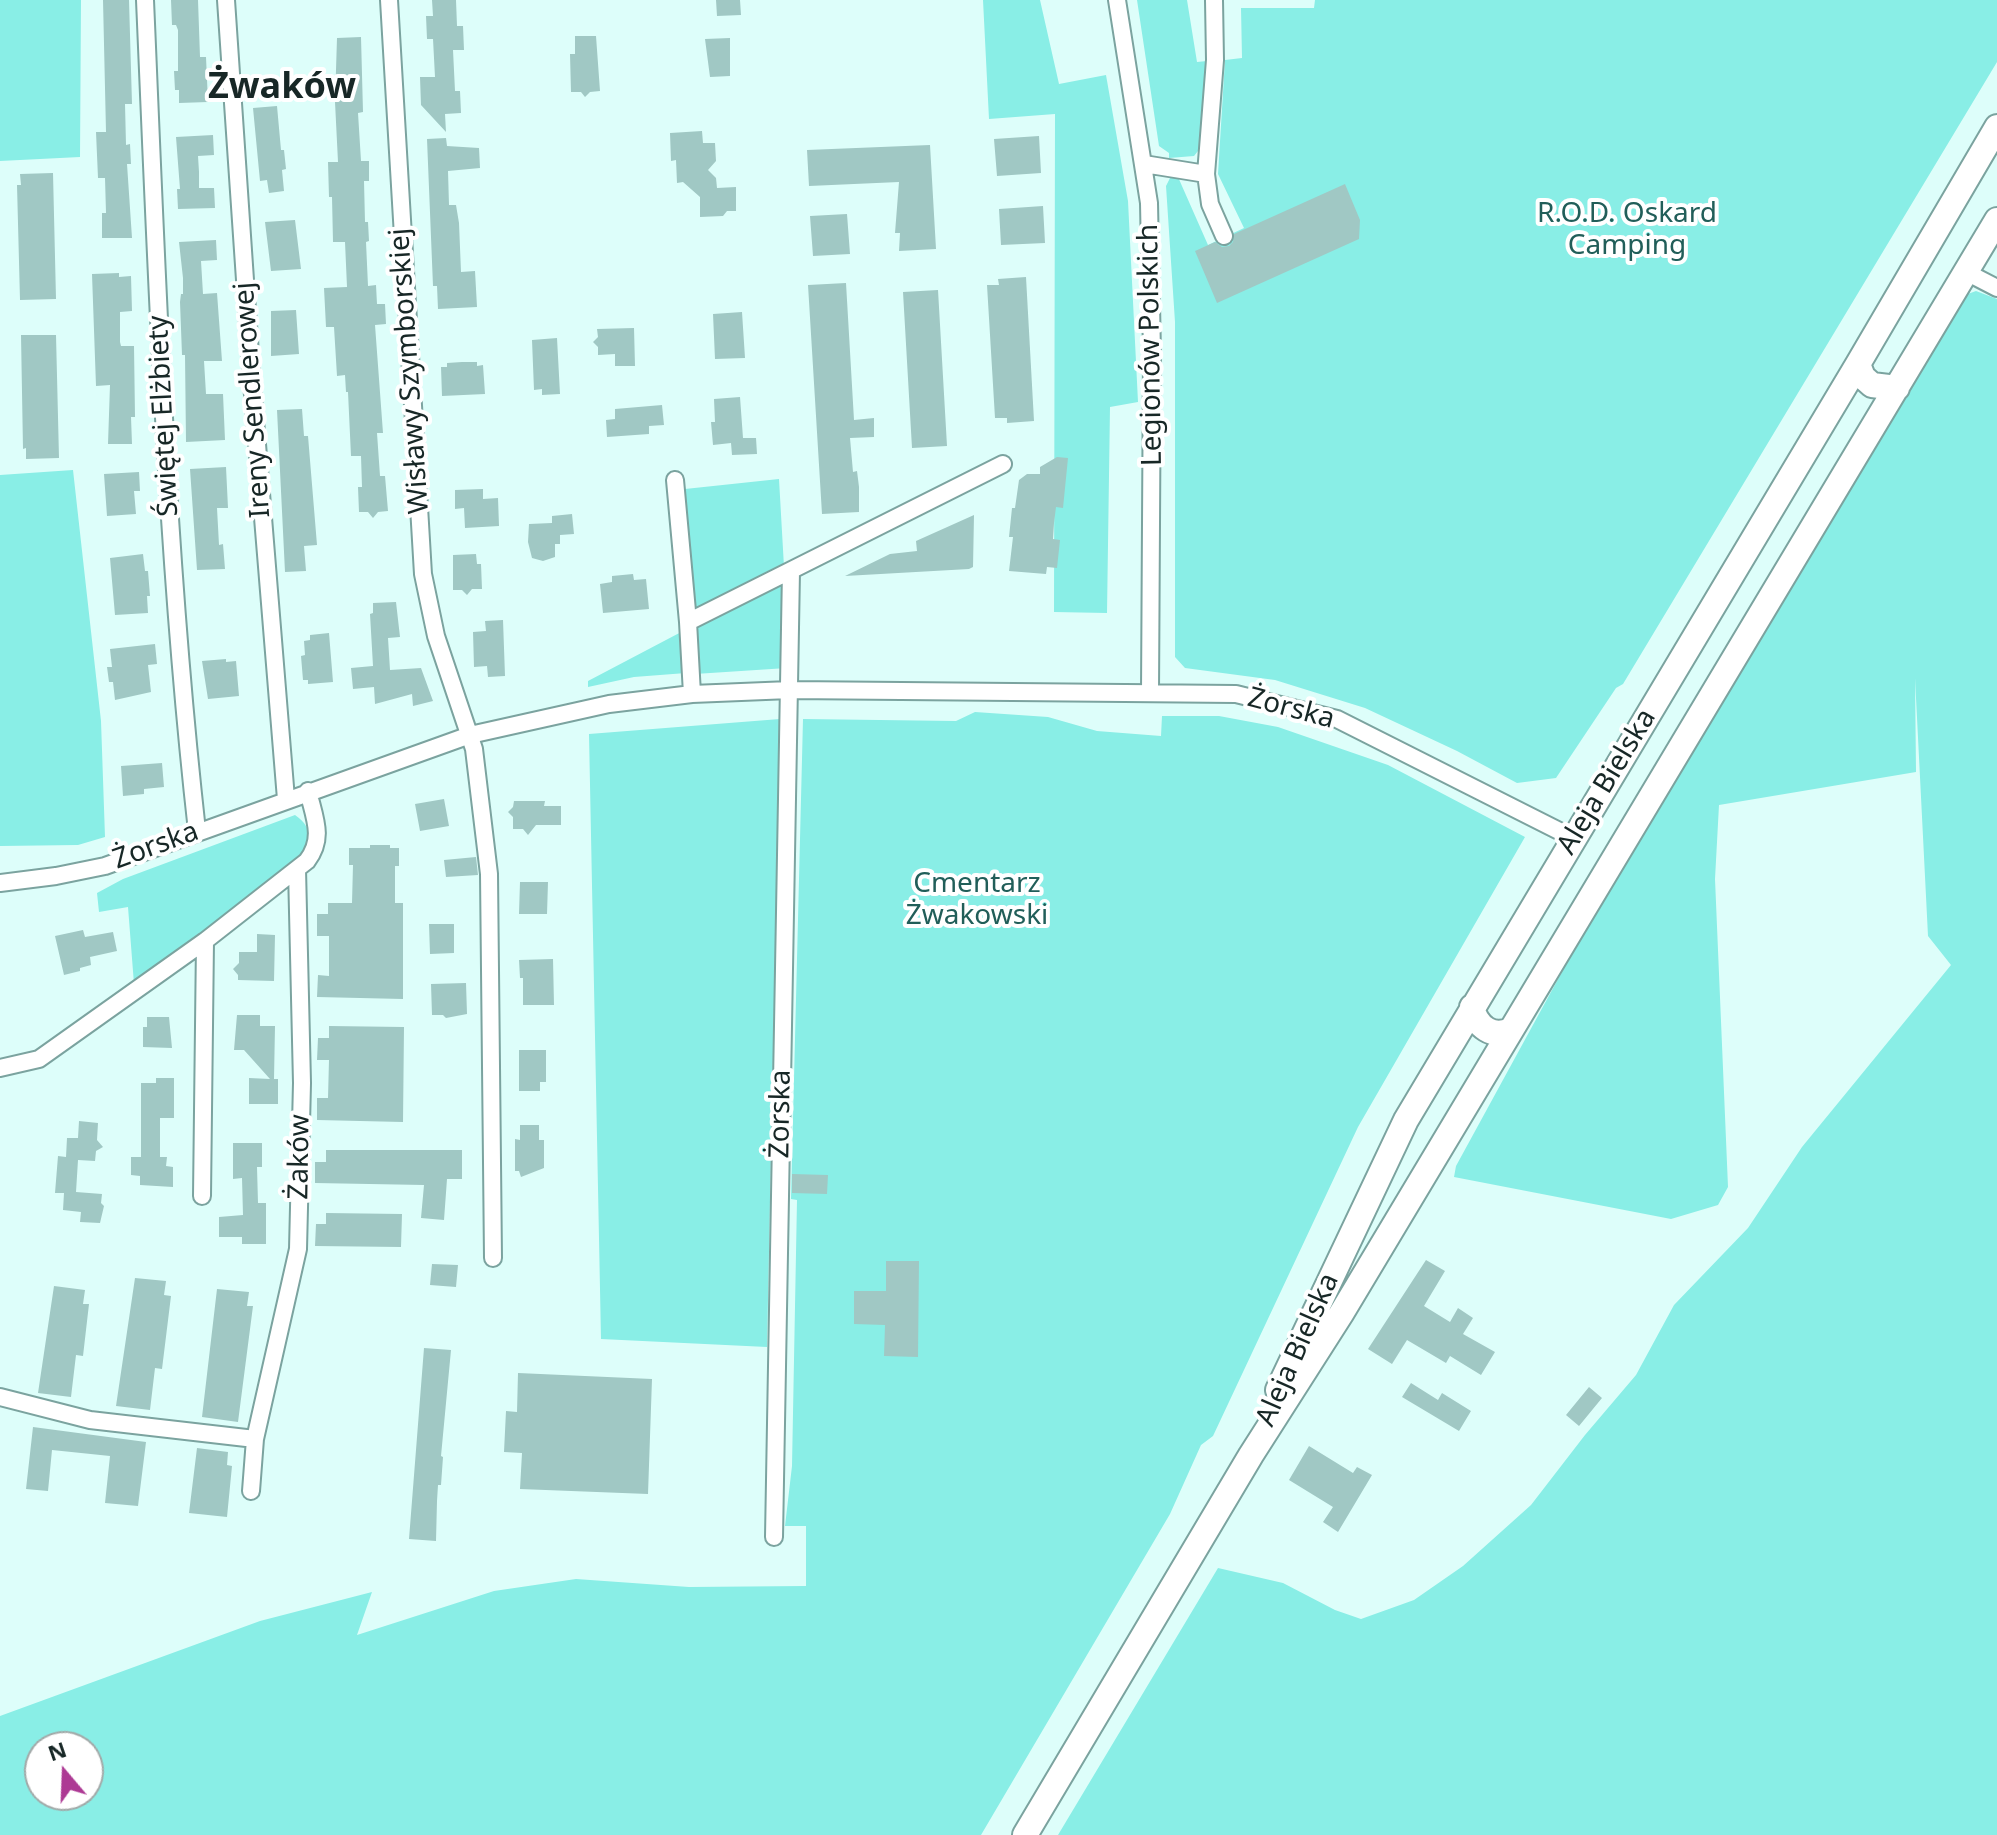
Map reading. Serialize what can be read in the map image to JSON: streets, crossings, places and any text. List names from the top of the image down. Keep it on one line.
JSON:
{"streets":{"street":["Legionów Polskich","Wisławy Szymborskiej","Ireny Sendlerowej","Świętej Elżbiety","Żorska","Aleja Bielska","Żaków"]},"crossings":[["Legionów Polskich","Żorska"],["Wisławy Szymborskiej","Żorska"],["Ireny Sendlerowej","Żorska"],["Świętej Elżbiety","Żorska"],["Żorska","Aleja Bielska"]],"districts":["Żwaków"],"parks":["R.O.D. Oskard Camping","Cmentarz Żwakowski"],"north":"top"}
